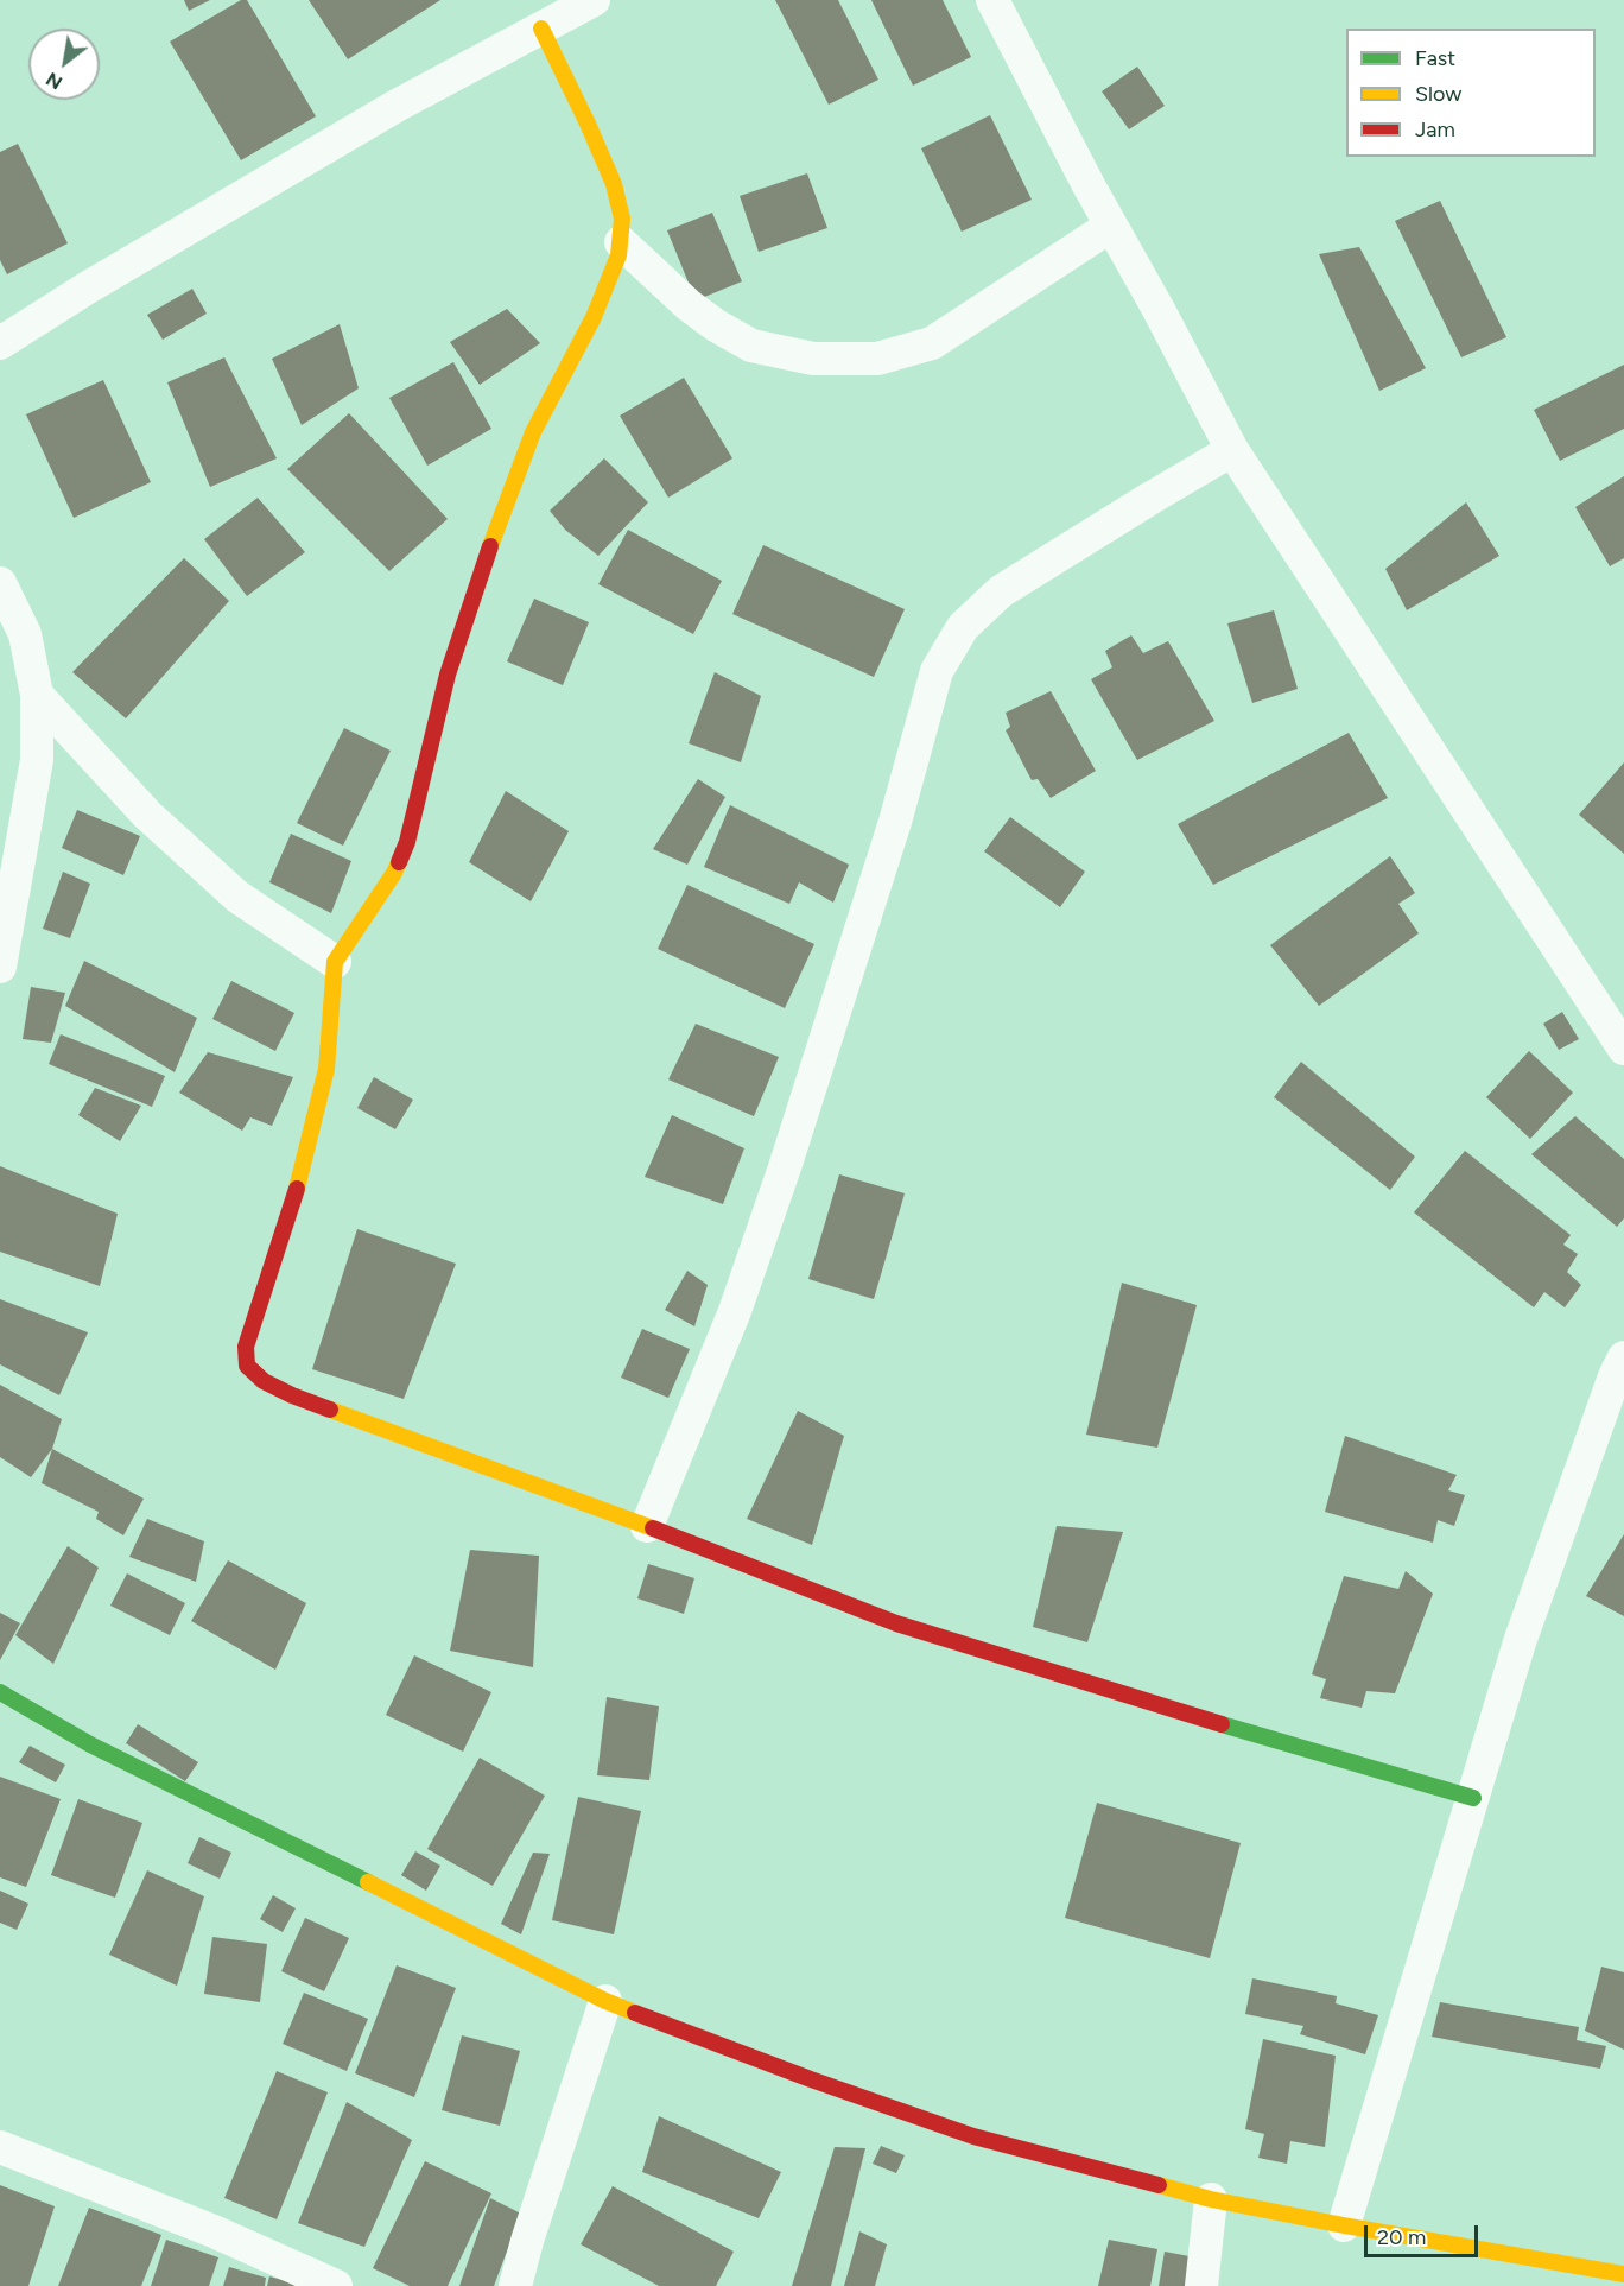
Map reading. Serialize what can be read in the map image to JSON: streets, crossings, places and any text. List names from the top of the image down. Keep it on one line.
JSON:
{"legend":["Fast","Slow","Jam"],"scale_bar":"20 m","north":"bottom left"}
